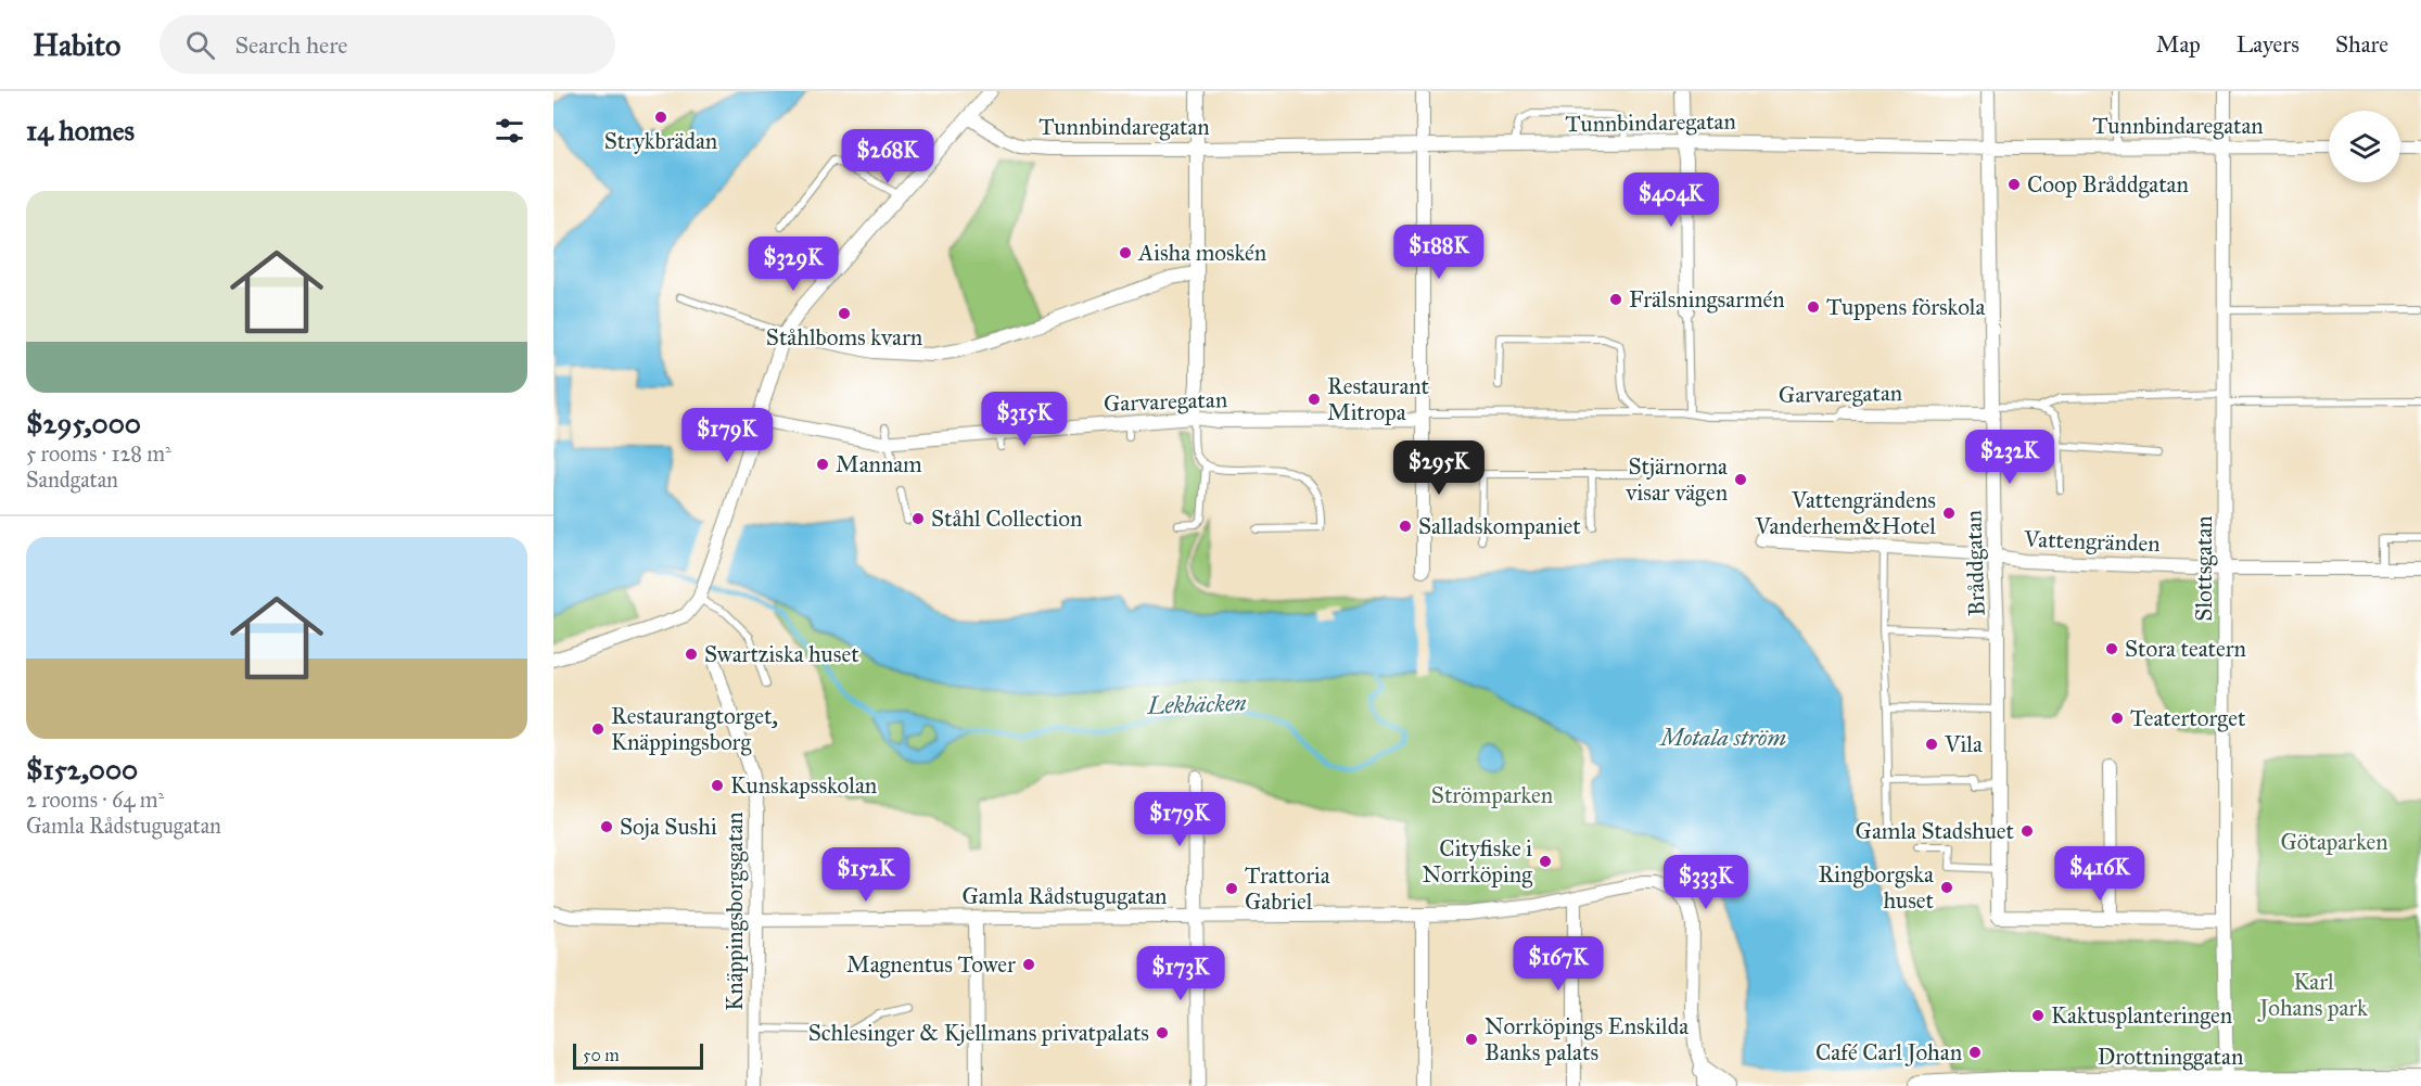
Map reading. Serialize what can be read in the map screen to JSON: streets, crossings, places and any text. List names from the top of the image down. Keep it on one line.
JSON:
{"streets":{"main road":["Drottninggatan"],"street":["Tunnbindaregatan","Garvaregatan","Vattengränden","Bråddgatan","Slottsgatan","Gamla Rådstugugatan","Knäppingsborgsgatan"]},"crossings":[["Tunnbindaregatan","Bråddgatan"],["Tunnbindaregatan","Slottsgatan"],["Garvaregatan","Bråddgatan"],["Vattengränden","Bråddgatan"],["Vattengränden","Slottsgatan"],["Slottsgatan","Drottninggatan"],["Gamla Rådstugugatan","Knäppingsborgsgatan"]],"water":["Lekbäcken","Motala ström"],"parks":["Strömparken","Götaparken","Karl Johans park"],"places":["Strykbrädan","Coop Bråddgatan","Aisha moskén","Frälsningsarmén","Tuppens förskola","Ståhlboms kvarn","Restaurant Mitropa","Mannam","Stjärnorna visar vägen","Vattengrändens Vanderhem&Hotel","Ståhl Collection","Salladskompaniet","Stora teatern","Swartziska huset","Teatertorget","Restaurangtorget, Knäppingsborg","Vila","Kunskapsskolan","Soja Sushi","Gamla Stadshuet","Cityfiske i Norrköping","Ringborgska huset","Trattoria Gabriel","Magnentus Tower","Kaktusplanteringen","Schlesinger & Kjellmans privatpalats","Norrköpings Enskilda Banks palats","Café Carl Johan"],"scale_bar":"50 m","page":{"header":"Habito","search":"Search here","nav":["Map","Layers","Share"],"heading":"14 homes","price":["$268K","$404K","$188K","$329K","$315K","$179K","$232K","$295K","$179K","$416K","$152K","$333K","$167K","$173K"],"list":[{"name":"$295,000","note":"5 rooms · 128 m² · Sandgatan"},{"name":"$152,000","note":"2 rooms · 64 m² · Gamla Rådstugugatan"}],"scale":"50 m"}}
